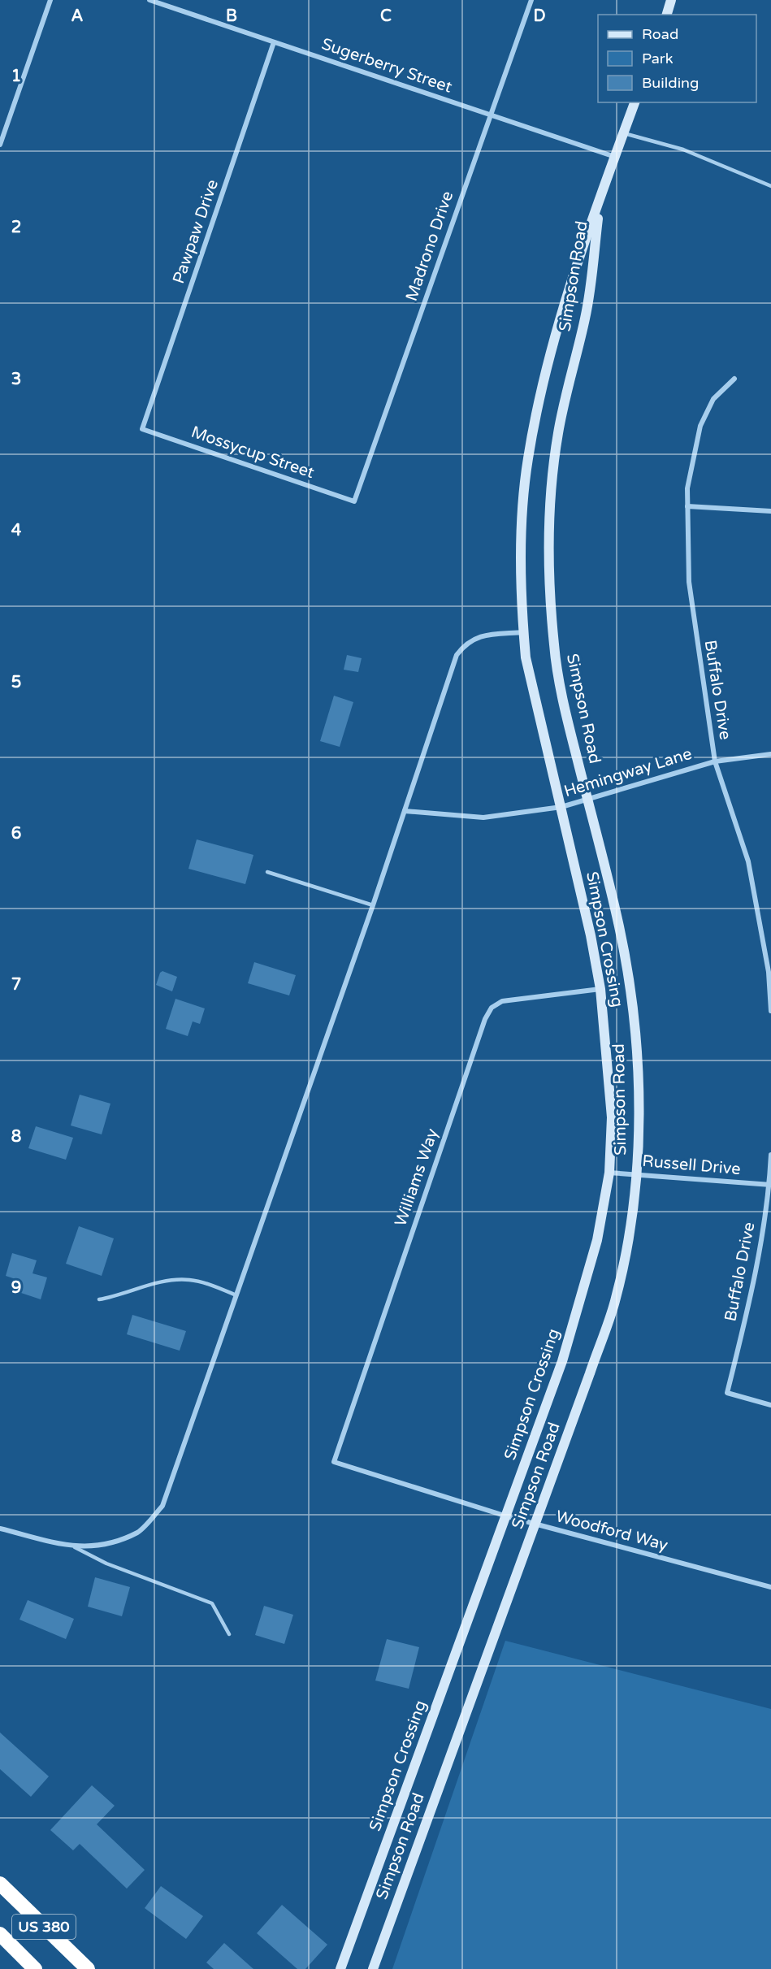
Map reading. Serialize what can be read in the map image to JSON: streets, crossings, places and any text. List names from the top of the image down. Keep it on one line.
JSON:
{"streets":{"highway":["US 380"],"street":["Sugerberry Street","Pawpaw Drive","Madrono Drive","Simpson Road","Mossycup Street","Buffalo Drive","Hemingway Lane","Simpson Crossing","Russell Drive","Williams Way","Woodford Way"]},"crossings":[["Sugerberry Street","Pawpaw Drive"],["Sugerberry Street","Madrono Drive"],["Sugerberry Street","Simpson Road"],["Pawpaw Drive","Mossycup Street"],["Madrono Drive","Mossycup Street"],["Simpson Road","Hemingway Lane"],["Simpson Road","Simpson Crossing"],["Simpson Road","Russell Drive"],["Simpson Road","Woodford Way"],["Buffalo Drive","Hemingway Lane"],["Buffalo Drive","Russell Drive"],["Hemingway Lane","Simpson Crossing"],["Simpson Crossing","Russell Drive"],["Simpson Crossing","Williams Way"],["Simpson Crossing","Woodford Way"],["Williams Way","Woodford Way"]],"legend":["Road","Park","Building"],"grid":{"columns":["A","B","C","D"],"rows":["1","2","3","4","5","6","7","8","9"]}}
